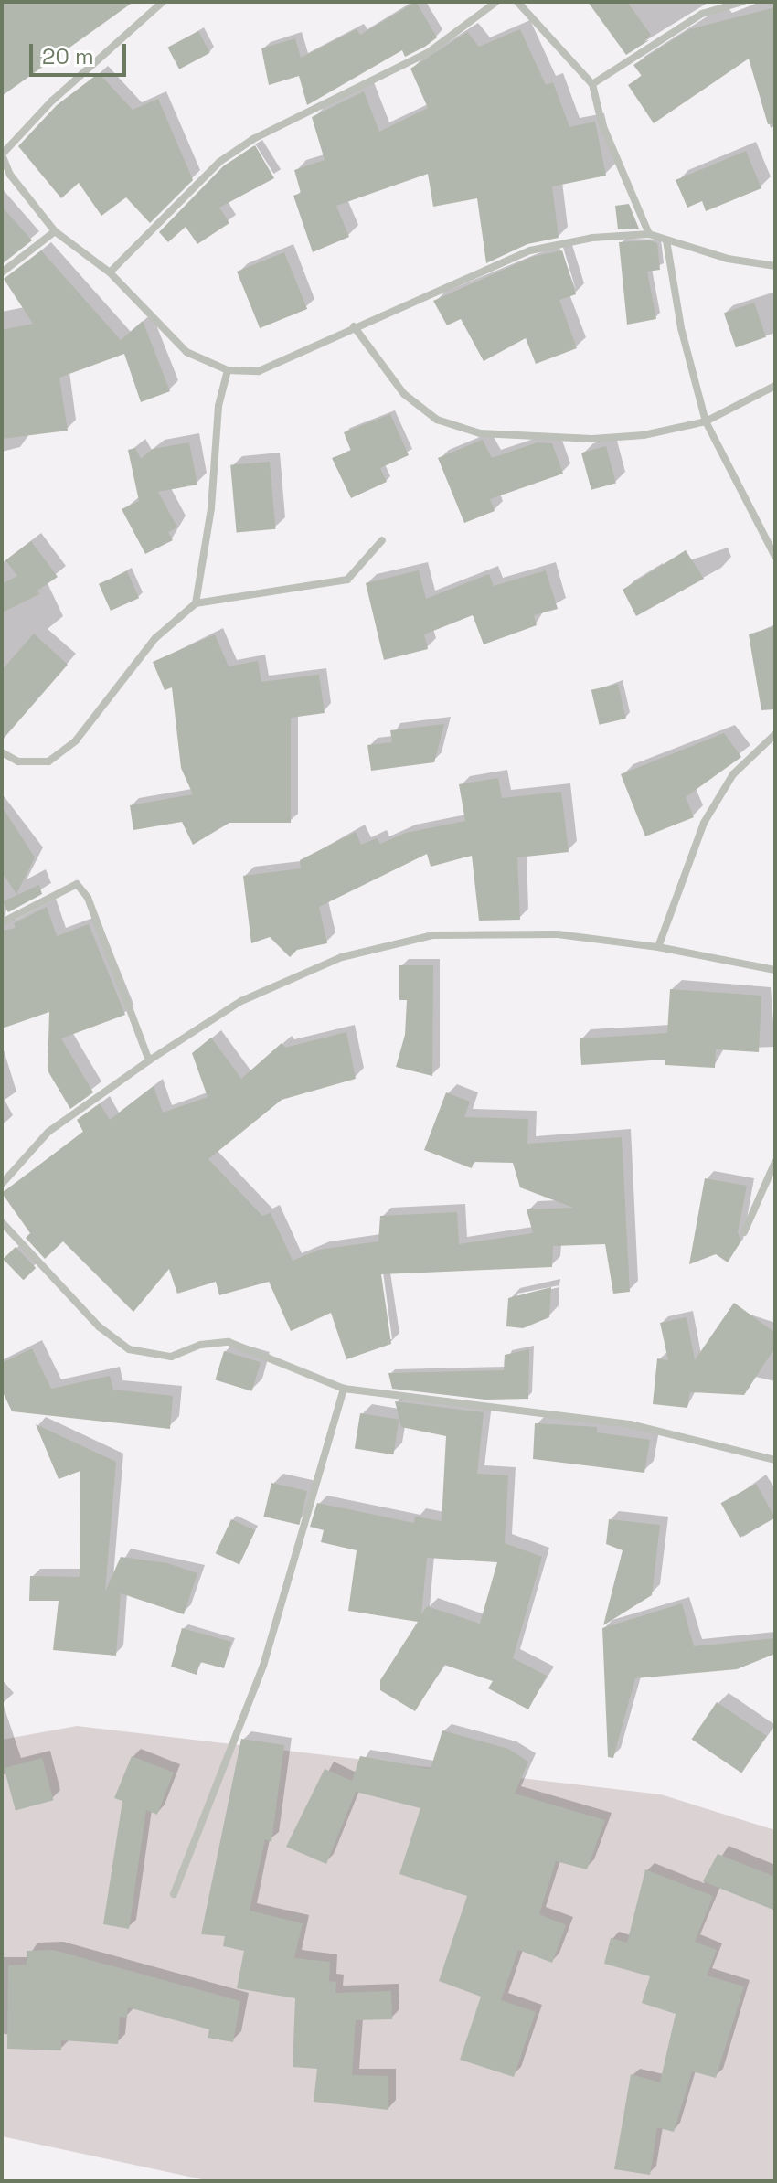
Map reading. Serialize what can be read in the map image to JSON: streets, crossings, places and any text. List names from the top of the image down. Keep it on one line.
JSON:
{"scale_bar":"20 m"}
